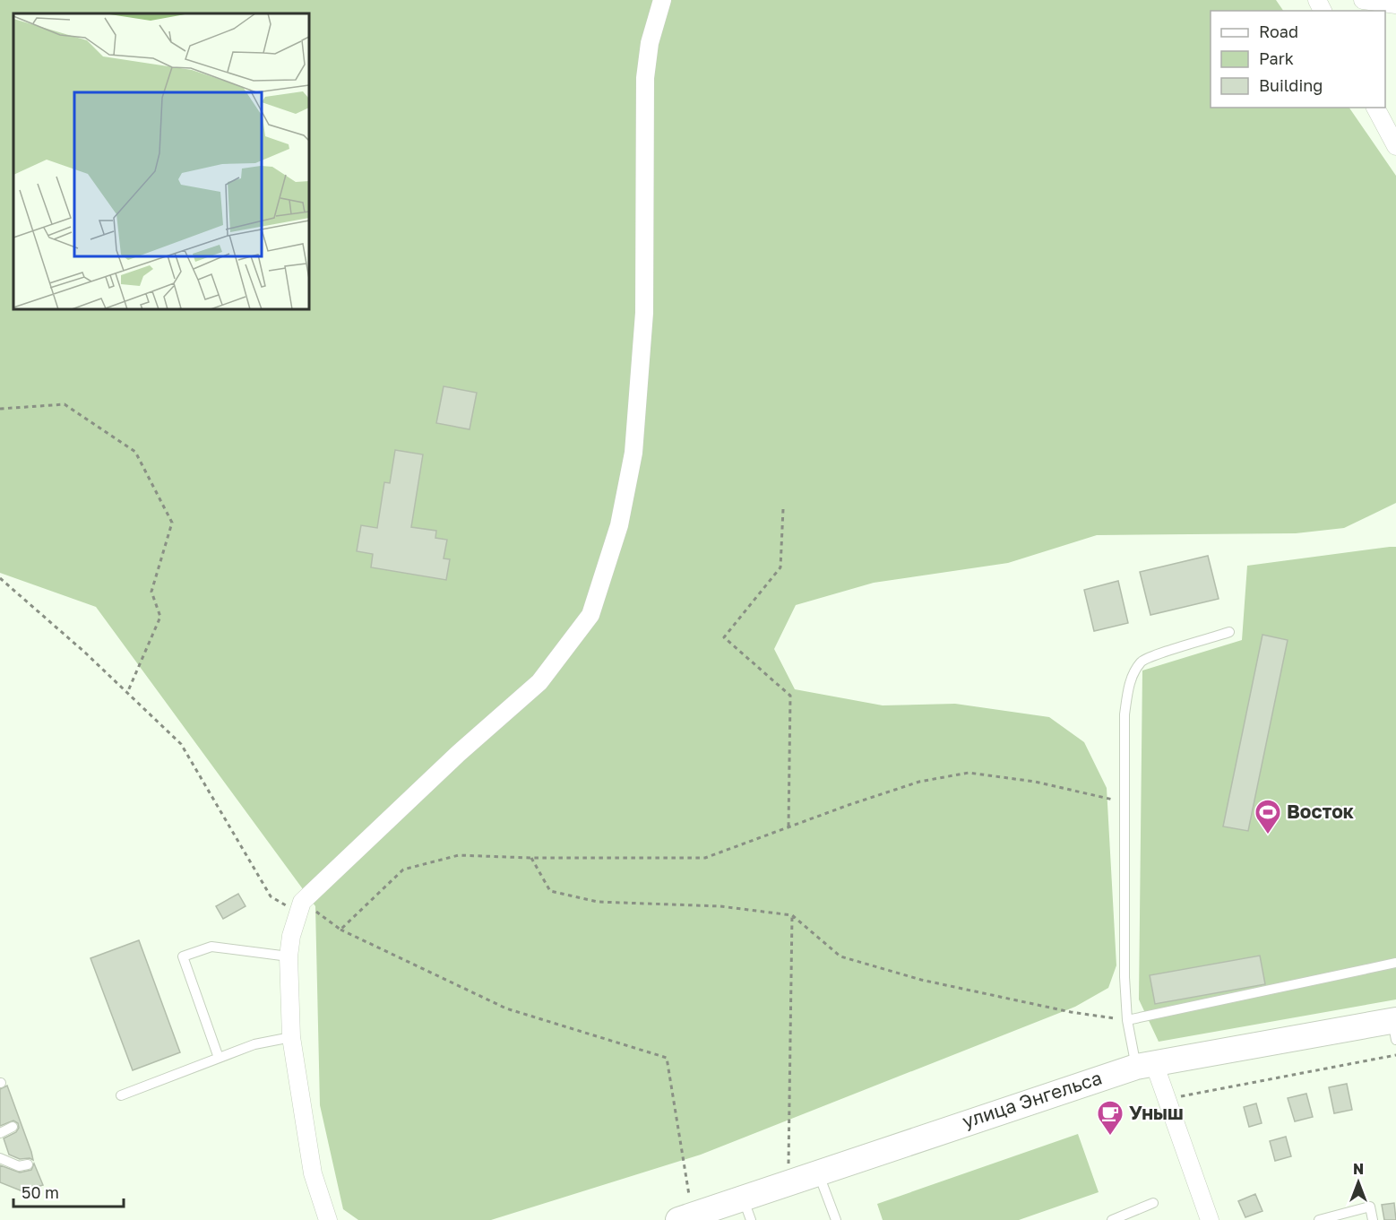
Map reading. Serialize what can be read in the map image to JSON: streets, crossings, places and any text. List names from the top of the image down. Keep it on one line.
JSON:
{"streets":{"main road":["улица Энгельса"]},"places":{"sports":["Восток"],"cafe":["Уныш"]},"legend":["Road","Park","Building"],"scale_bar":"50 m","north":"top"}
